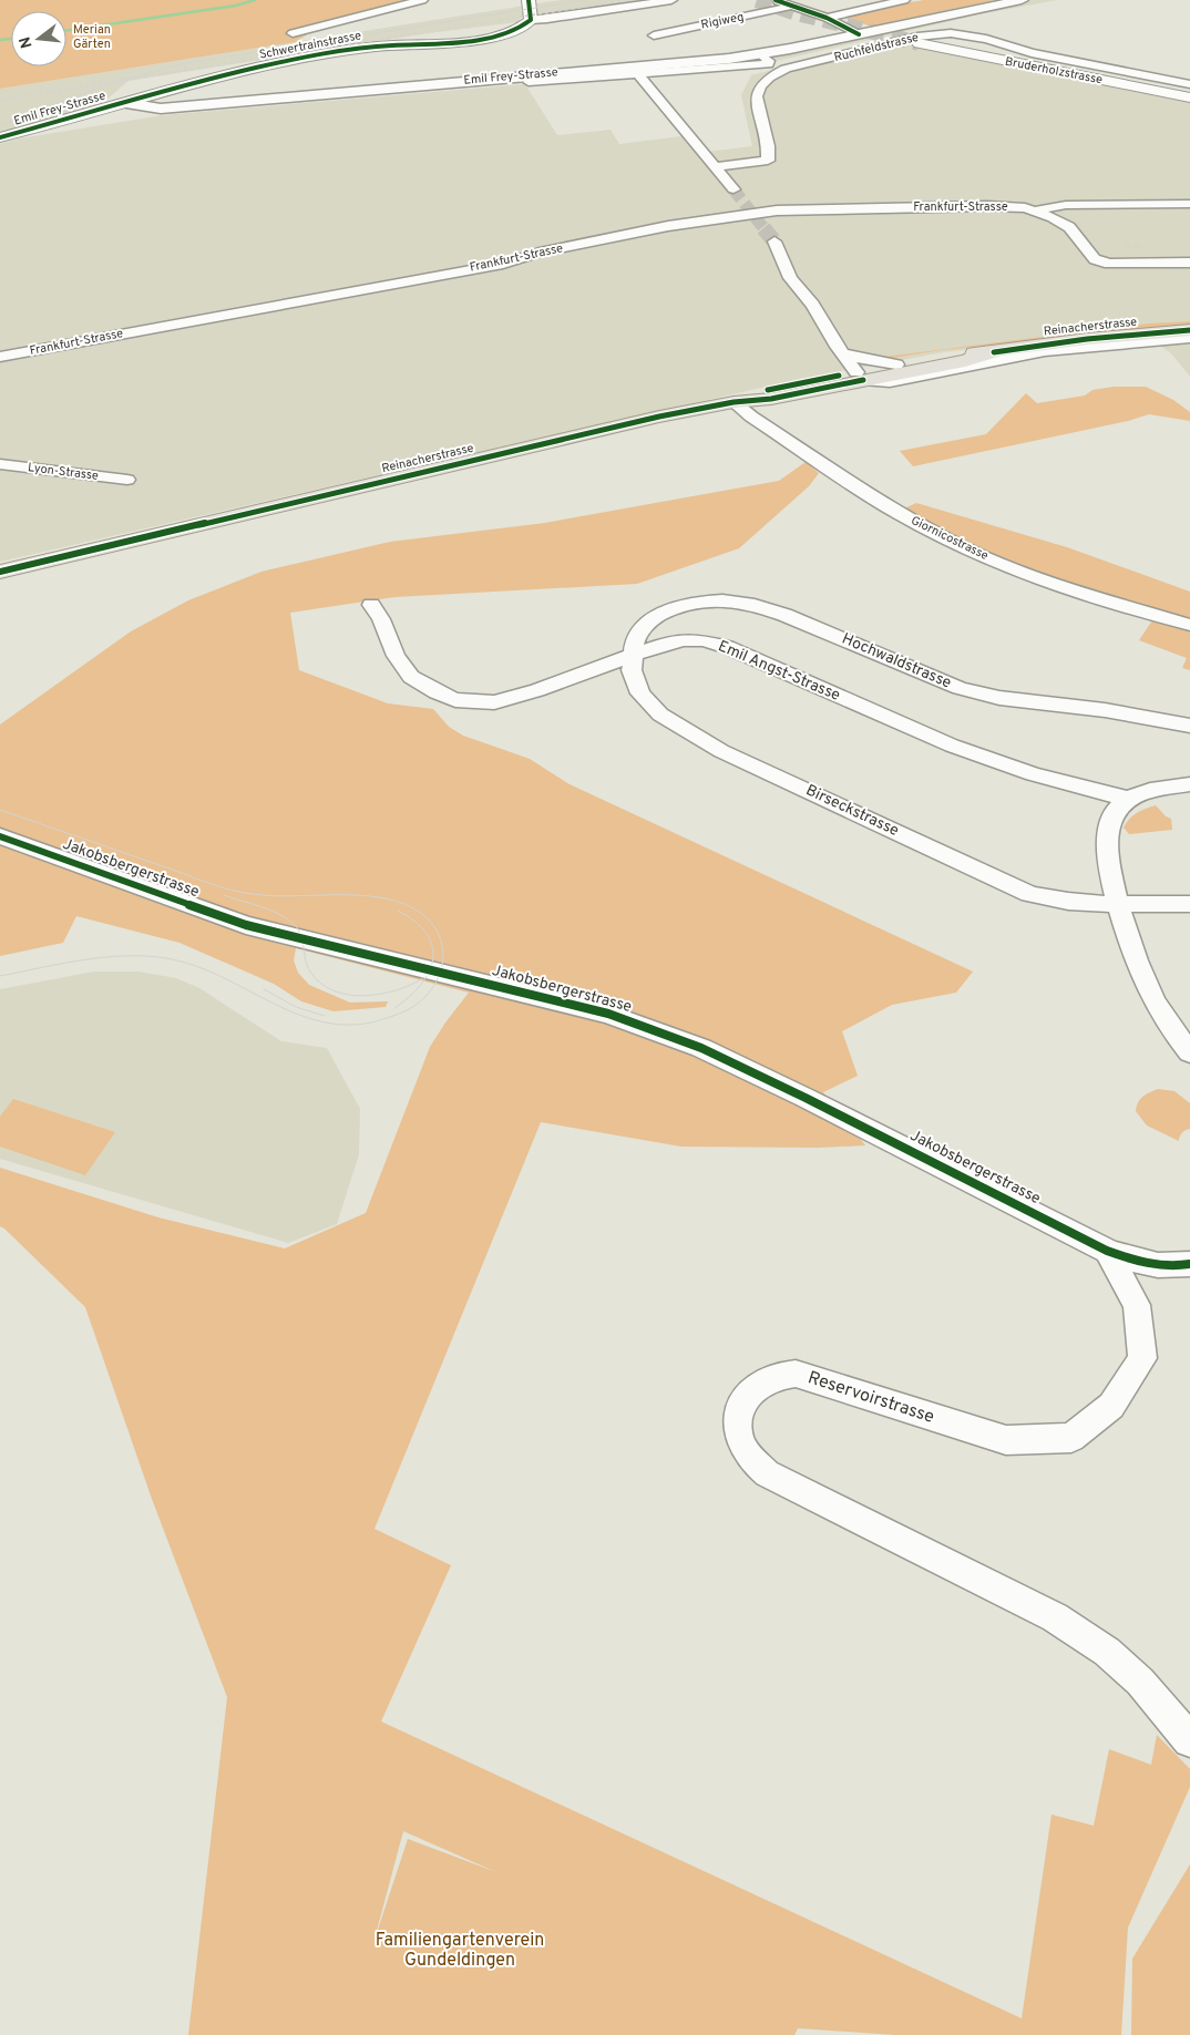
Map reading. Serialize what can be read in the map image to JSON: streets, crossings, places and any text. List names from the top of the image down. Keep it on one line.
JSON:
{"streets":{"main road":["Schwertrainstrasse","Bruderholzstrasse","Emil Frey-Strasse","Reinacherstrasse"],"street":["Rigiweg","Ruchfeldstrasse","Frankfurt-Strasse","Lyon-Strasse","Giornicostrasse","Hochwaldstrasse","Emil Angst-Strasse","Birseckstrasse","Jakobsbergerstrasse","Reservoirstrasse"]},"crossings":[["Schwertrainstrasse","Emil Frey-Strasse"],["Reinacherstrasse","Giornicostrasse"],["Hochwaldstrasse","Emil Angst-Strasse"],["Hochwaldstrasse","Birseckstrasse"],["Emil Angst-Strasse","Birseckstrasse"],["Jakobsbergerstrasse","Reservoirstrasse"]],"parks":["Merian Gärten","Familiengartenverein Gundeldingen"],"north":"left"}
